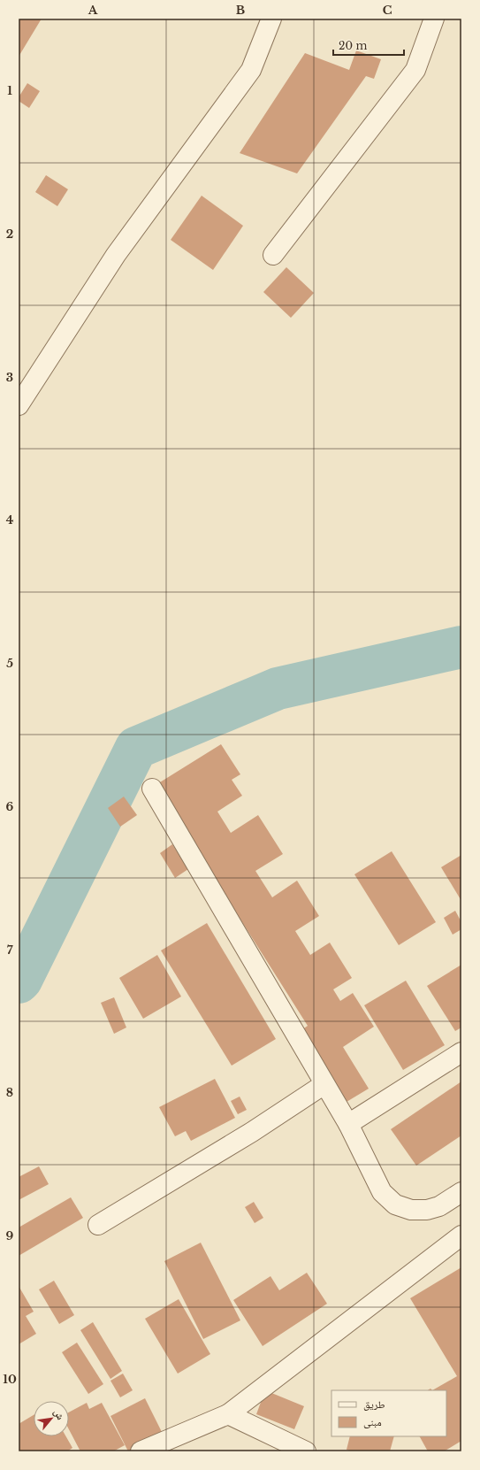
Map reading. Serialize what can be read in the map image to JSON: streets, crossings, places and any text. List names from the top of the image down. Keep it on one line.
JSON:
{"legend":["طريق","مبنى"],"scale_bar":"20 m","north":"top right","grid":{"columns":["A","B","C"],"rows":["1","2","3","4","5","6","7","8","9","10"]}}
